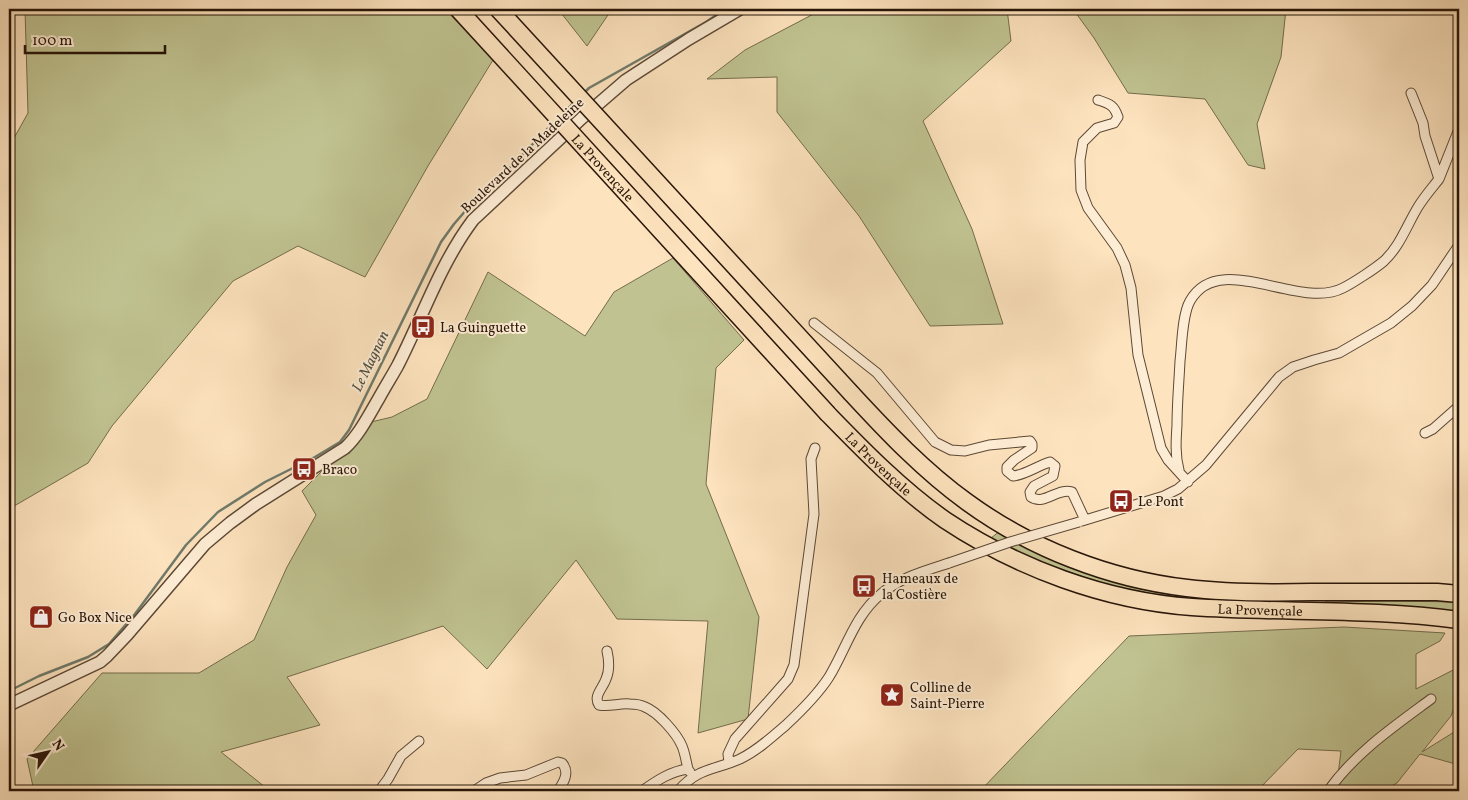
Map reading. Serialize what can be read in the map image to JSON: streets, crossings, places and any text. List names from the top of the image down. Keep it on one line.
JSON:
{"streets":{"highway":["La Provençale"],"street":["Boulevard de la Madeleine"]},"water":["Le Magnan"],"places":{"bus stop":["La Guinguette","Braco","Le Pont","Hameaux de la Costière"],"shop":["Go Box Nice"],"place":["Colline de Saint-Pierre"]},"scale_bar":"100 m","north":"top right"}
